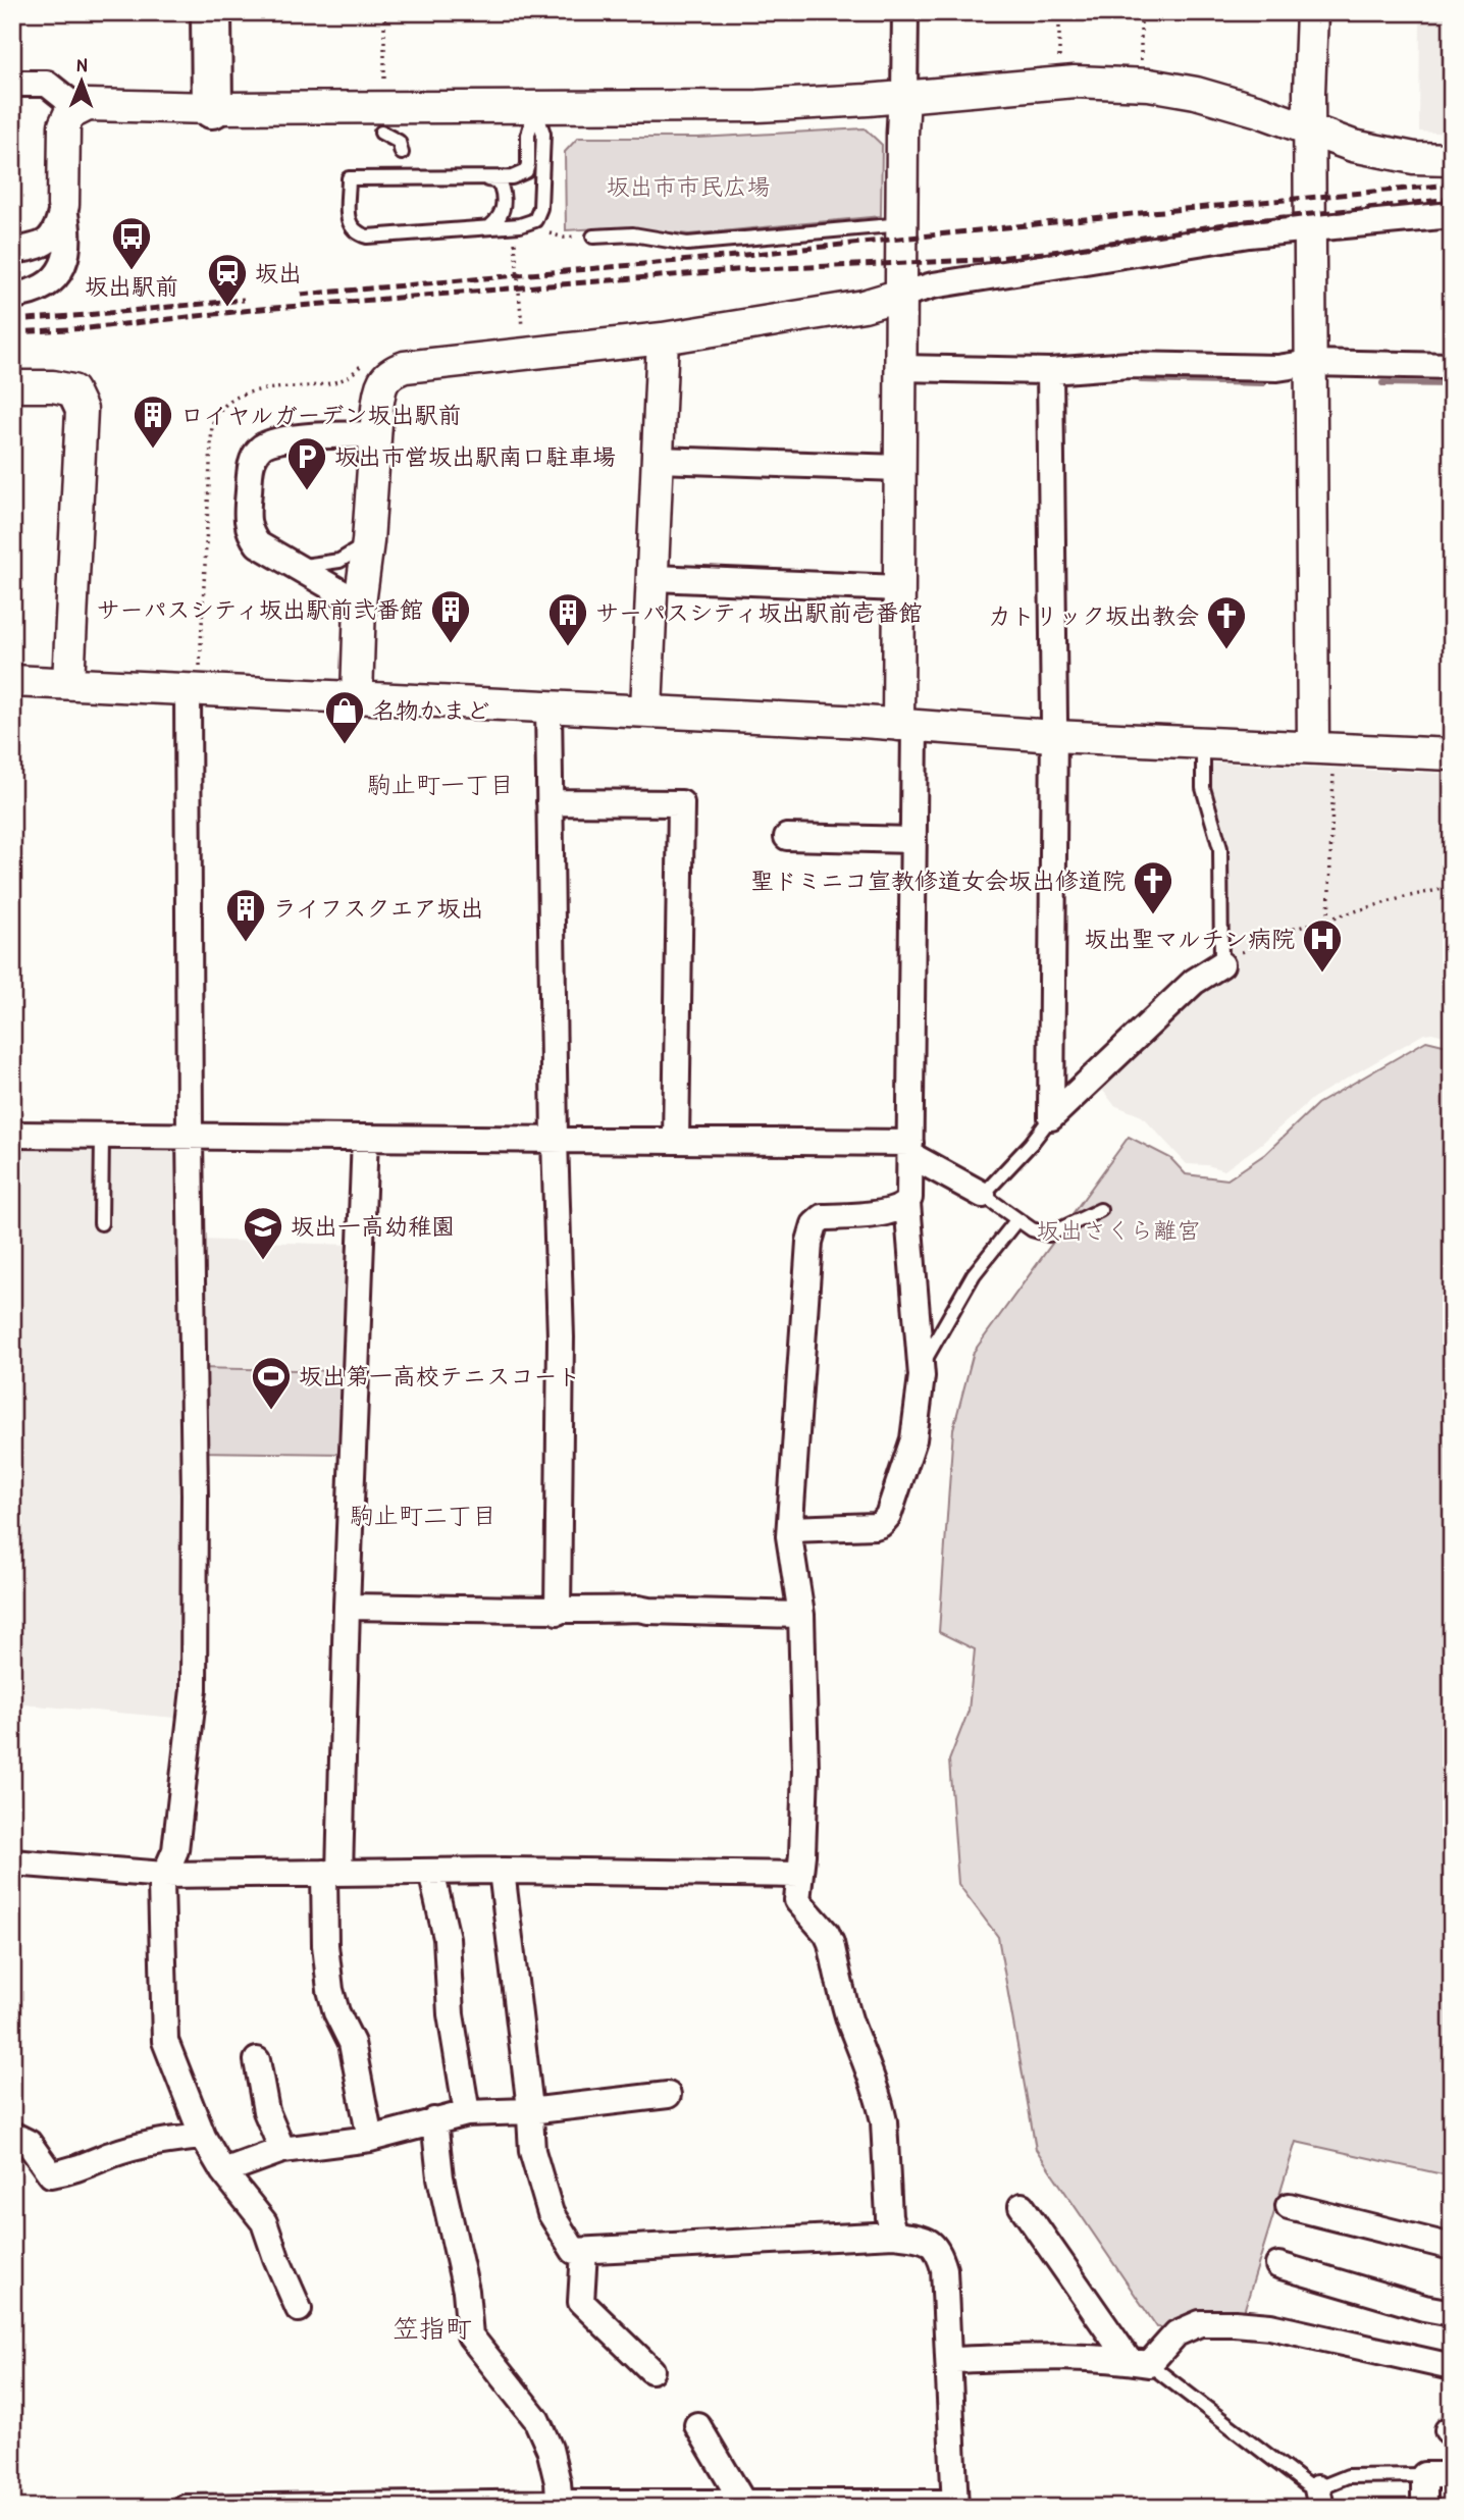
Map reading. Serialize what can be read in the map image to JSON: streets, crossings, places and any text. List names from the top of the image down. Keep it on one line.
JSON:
{"districts":["駒止町一丁目","駒止町二丁目","笠指町"],"parks":["坂出市市民広場","坂出さくら離宮"],"places":{"bus stop":["坂出駅前"],"station":["坂出"],"building":["ロイヤルガーデン坂出駅前","サーパスシティ坂出駅前弐番館","サーパスシティ坂出駅前壱番館","ライフスクエア坂出"],"parking":["坂出市営坂出駅南口駐車場"],"church":["カトリック坂出教会","聖ドミニコ宣教修道女会坂出修道院"],"shop":["名物かまど"],"hospital":["坂出聖マルチン病院"],"school or university":["坂出一高幼稚園"],"sports":["坂出第一高校テニスコート"]},"north":"top"}
